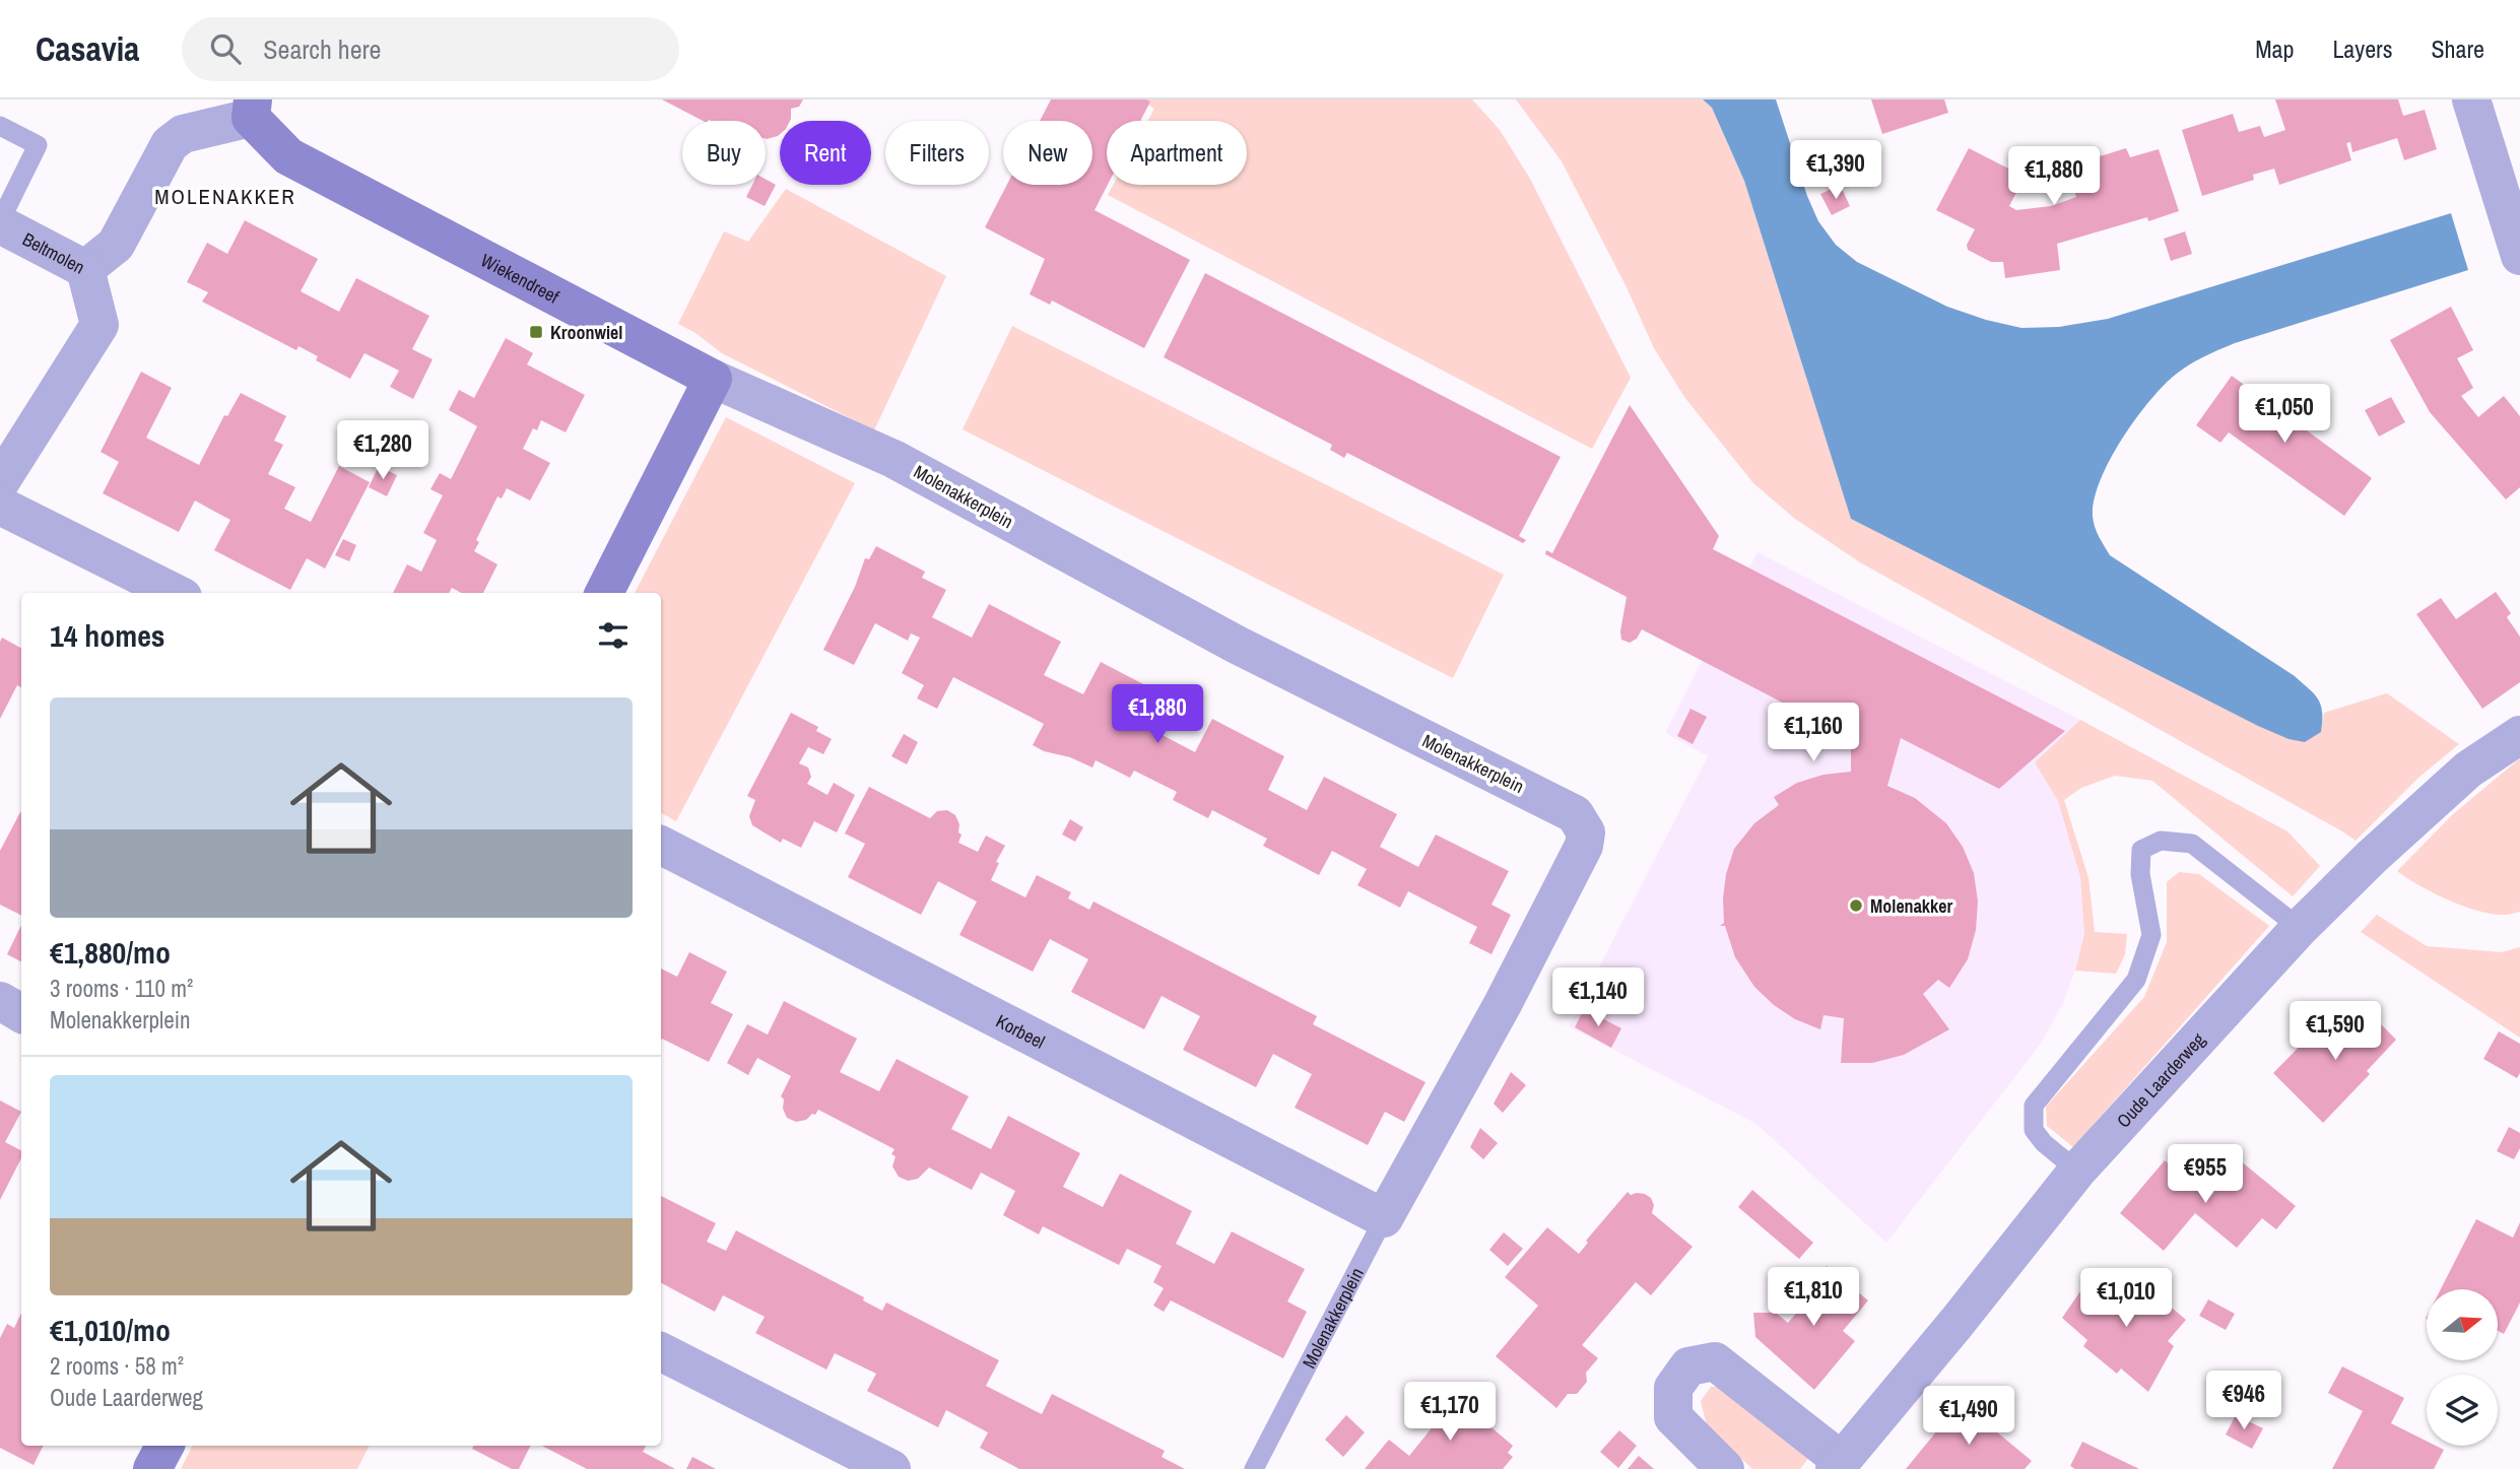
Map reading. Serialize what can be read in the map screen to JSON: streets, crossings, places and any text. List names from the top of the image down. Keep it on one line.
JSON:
{"streets":{"street":["Beltmolen","Wiekendreef","Molenakkerplein","Korbeel","Oude Laarderweg"]},"crossings":[["Beltmolen","Wiekendreef"],["Wiekendreef","Molenakkerplein"],["Molenakkerplein","Korbeel"]],"districts":["MOLENAKKER"],"places":{"transit":["Kroonwiel"],"other":["Molenakker"]},"north":"right","page":{"header":"Casavia","search":"Search here","nav":["Map","Layers","Share"],"chip":["Buy","Rent","Filters","New","Apartment"],"price":["€1,390","€1,880","€1,050","€1,280","€1,880","€1,160","€1,140","€1,590","€955","€1,810","€1,010","€946","€1,170","€1,490"],"heading":"14 homes","list":[{"name":"€1,880/mo","note":"3 rooms · 110 m² · Molenakkerplein"},{"name":"€1,010/mo","note":"2 rooms · 58 m² · Oude Laarderweg"}]}}
